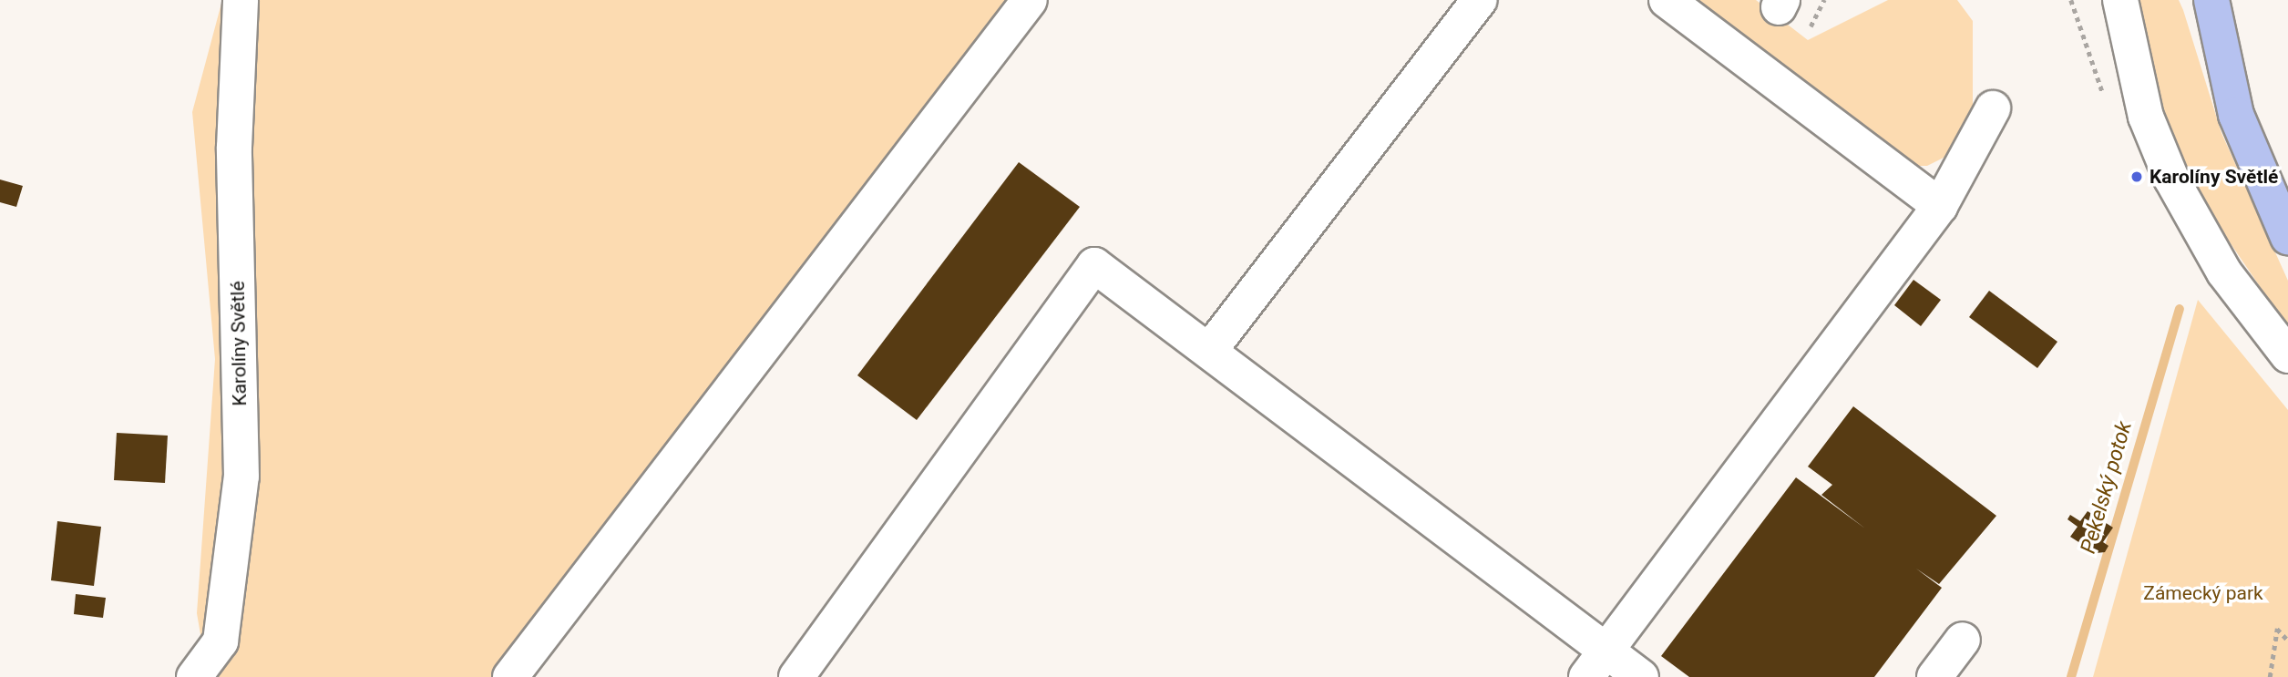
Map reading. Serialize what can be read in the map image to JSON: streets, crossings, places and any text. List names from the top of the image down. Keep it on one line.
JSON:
{"streets":{"street":["Karolíny Světlé"]},"water":["Pekelský potok"],"parks":["Zámecký park"],"places":["Karolíny Světlé"]}
